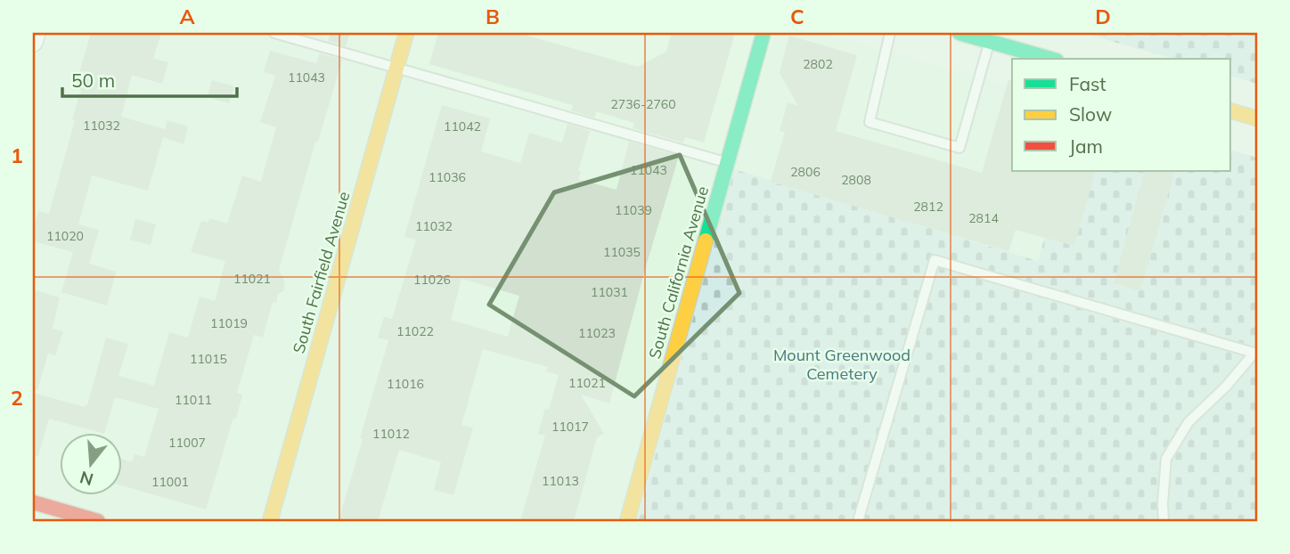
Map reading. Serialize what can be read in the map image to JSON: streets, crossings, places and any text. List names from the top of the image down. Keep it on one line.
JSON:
{"streets":{"street":["South Fairfield Avenue","South California Avenue"]},"parks":["Mount Greenwood Cemetery"],"house_numbers":["2802","11043","2736-2760","11032","11042","11043","2806","11036","2808","2812","11039","2814","11032","11020","11035","11021","11026","11031","11019","11022","11023","11015","11021","11016","11011","11017","11012","11007","11013","11001"],"legend":["Fast","Slow","Jam"],"scale_bar":"50 m","north":"bottom","grid":{"columns":["A","B","C","D"],"rows":["1","2"]}}
